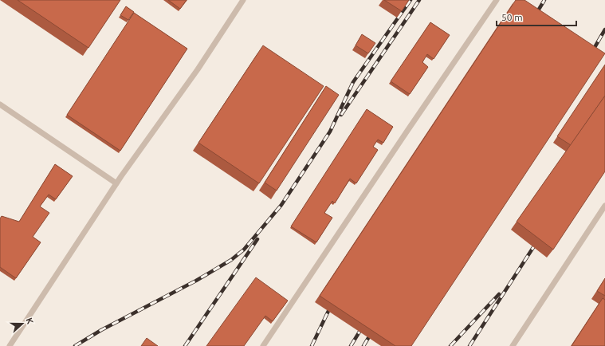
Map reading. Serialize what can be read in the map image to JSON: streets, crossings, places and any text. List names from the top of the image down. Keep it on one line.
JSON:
{"scale_bar":"50 m","north":"right"}
